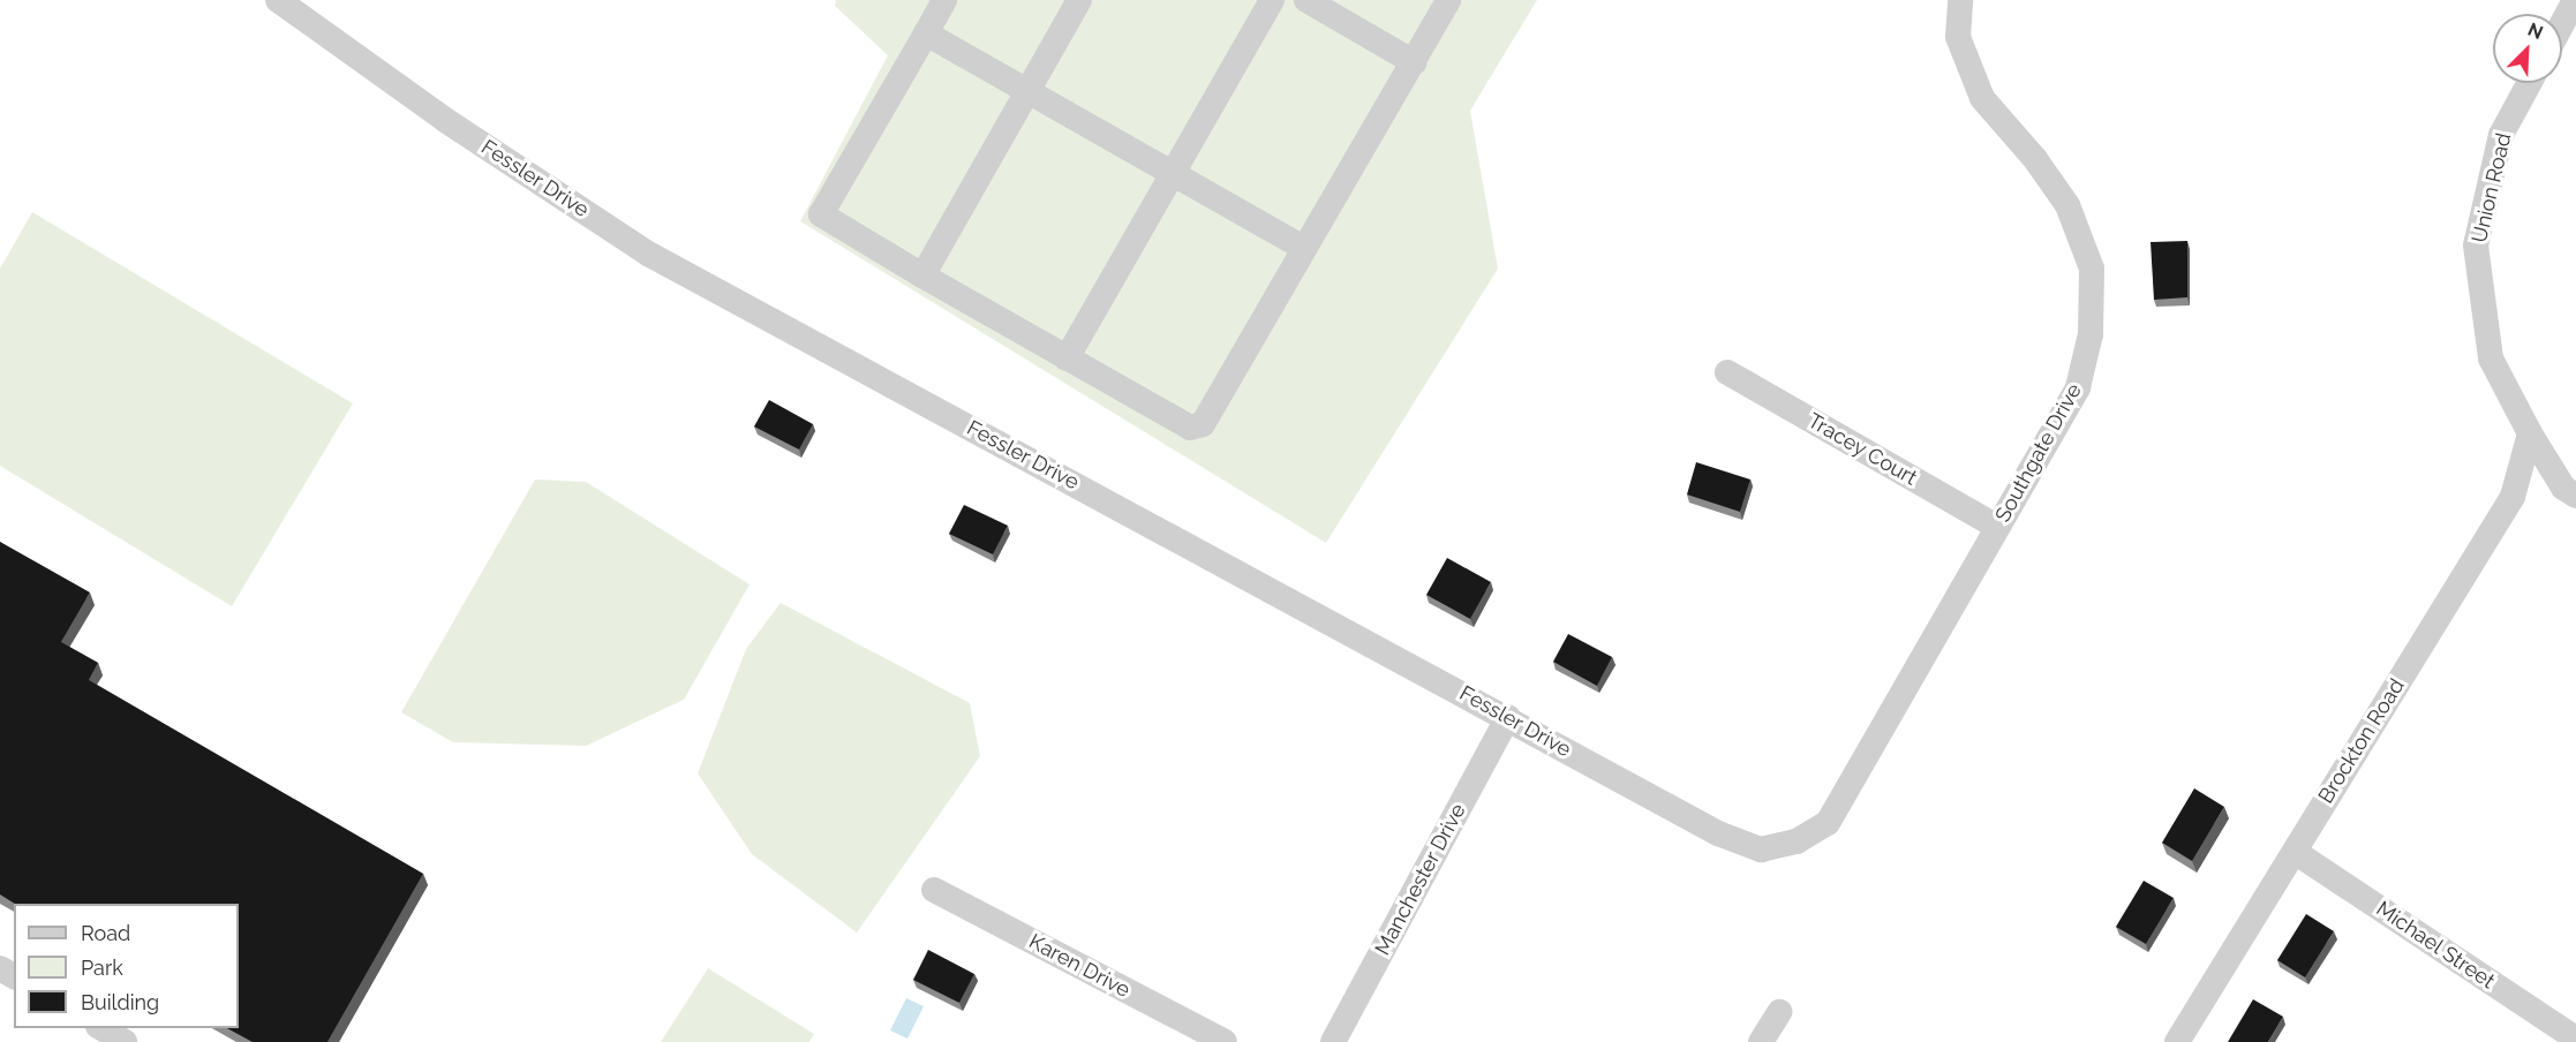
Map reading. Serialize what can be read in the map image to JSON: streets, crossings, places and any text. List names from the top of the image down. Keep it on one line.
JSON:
{"streets":{"street":["Fessler Drive","Union Road","Tracey Court","Southgate Drive","Brockton Road","Manchester Drive","Michael Street","Karen Drive"]},"crossings":[["Fessler Drive","Southgate Drive"],["Fessler Drive","Manchester Drive"],["Union Road","Brockton Road"],["Tracey Court","Southgate Drive"],["Brockton Road","Michael Street"]],"legend":["Road","Park","Building"],"north":"top right"}
